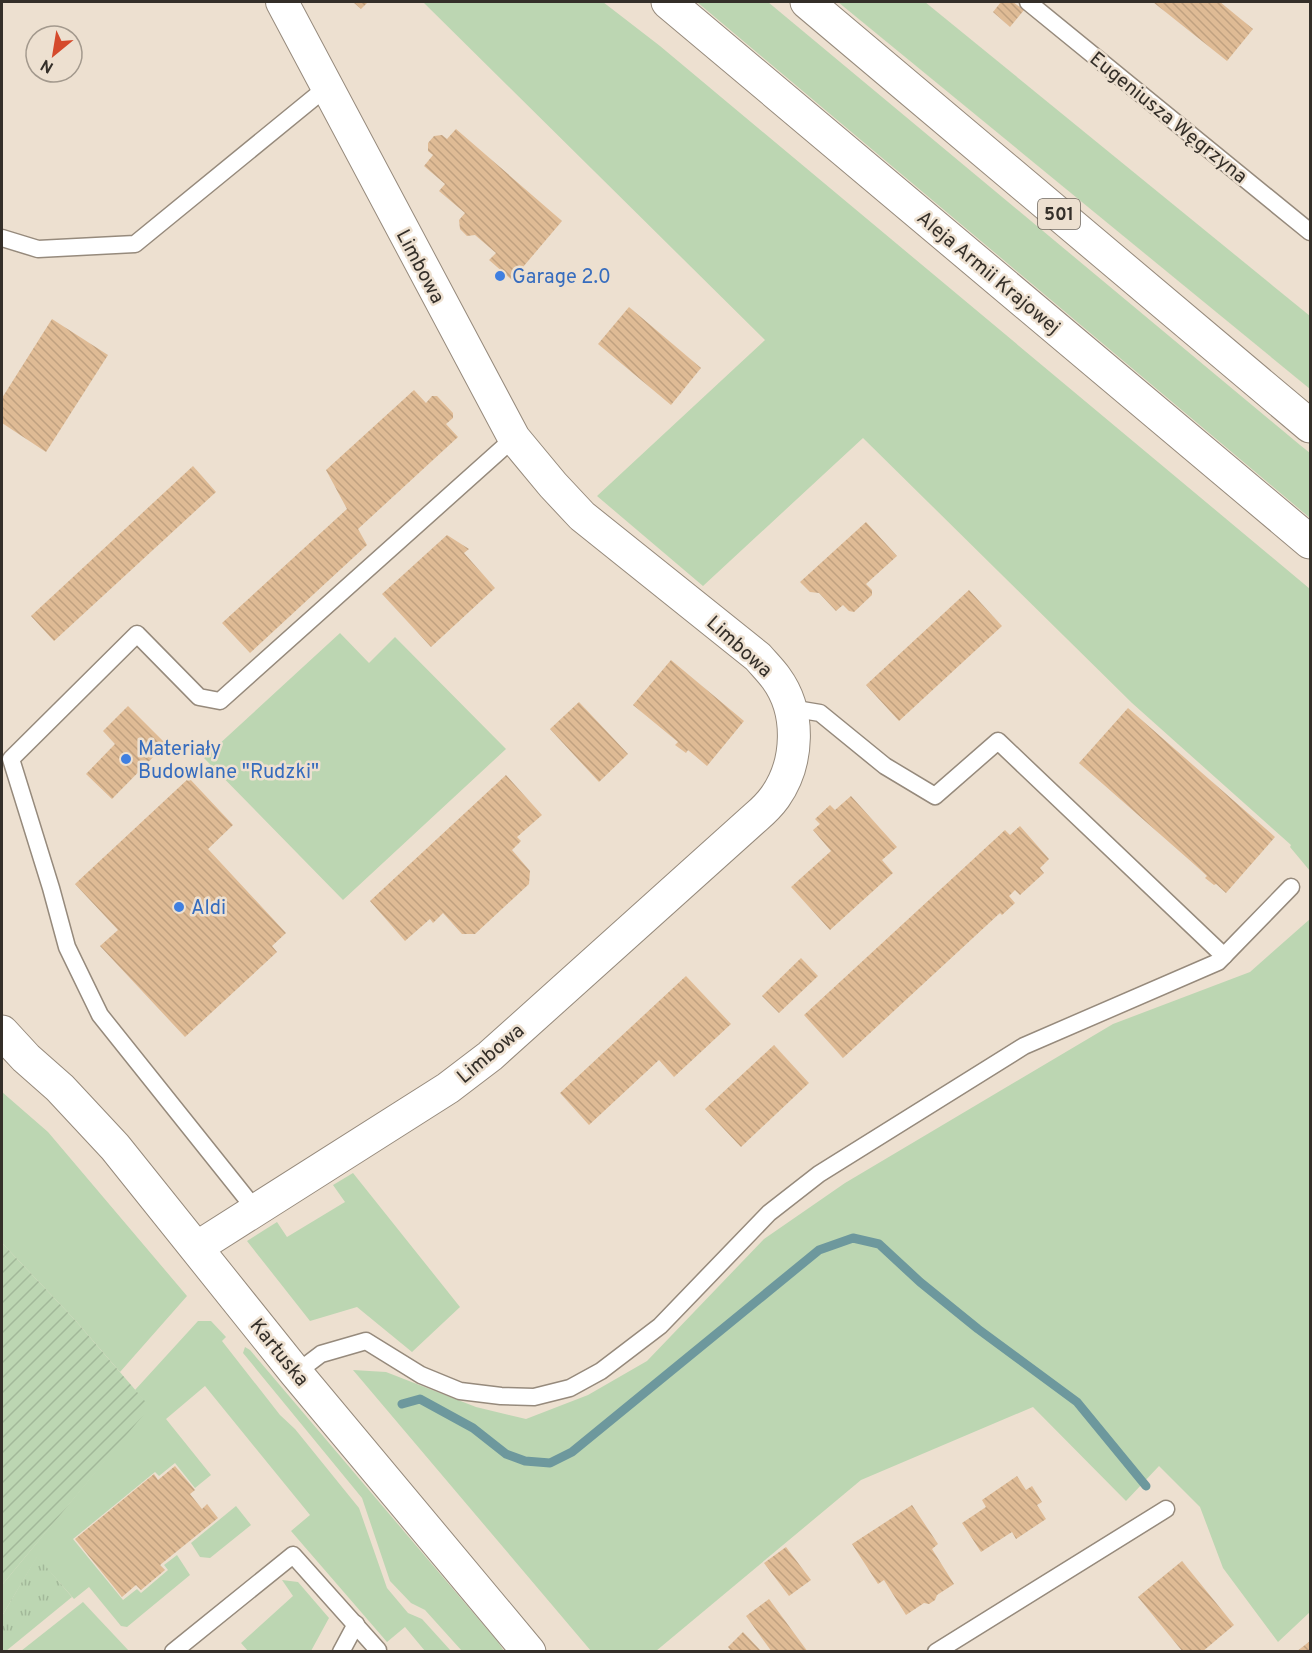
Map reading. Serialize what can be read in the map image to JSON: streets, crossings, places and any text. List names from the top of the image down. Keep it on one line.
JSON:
{"streets":{"main road":["501","Aleja Armii Krajowej","Kartuska"],"street":["Limbowa"],"lane":["Eugeniusza Węgrzyna"]},"crossings":[["Limbowa","Kartuska"]],"places":["Garage 2.0","Materiały Budowlane \"Rudzki\"","Aldi"],"north":"bottom left"}
